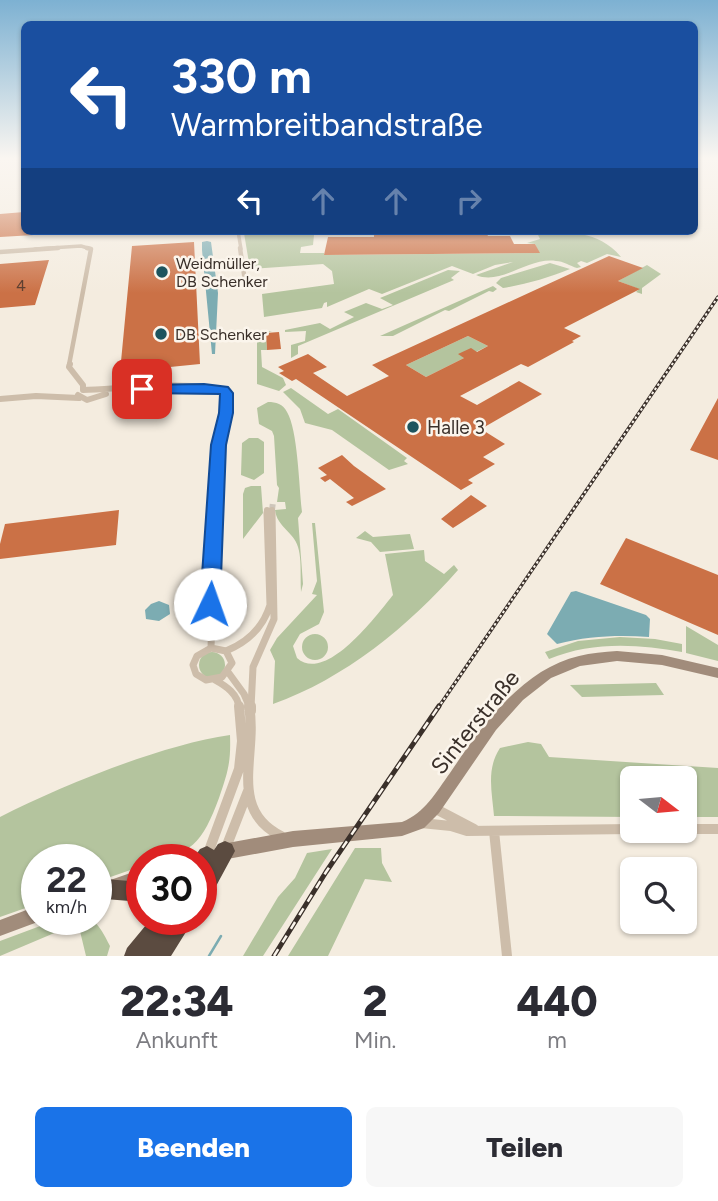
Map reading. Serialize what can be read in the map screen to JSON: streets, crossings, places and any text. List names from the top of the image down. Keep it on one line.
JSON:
{"streets":{"street":["Sinterstraße"]},"places":["Weidmüller, DB Schenker","DB Schenker","Halle 3"],"house_numbers":["4"],"north":"right","page":{"turn":["330 m","Warmbreitbandstraße"],"speed":"22 km/h","limit":"30","eta":["22:34","Ankunft","2","Min.","440","m"],"buttons":["Beenden","Teilen"]}}
